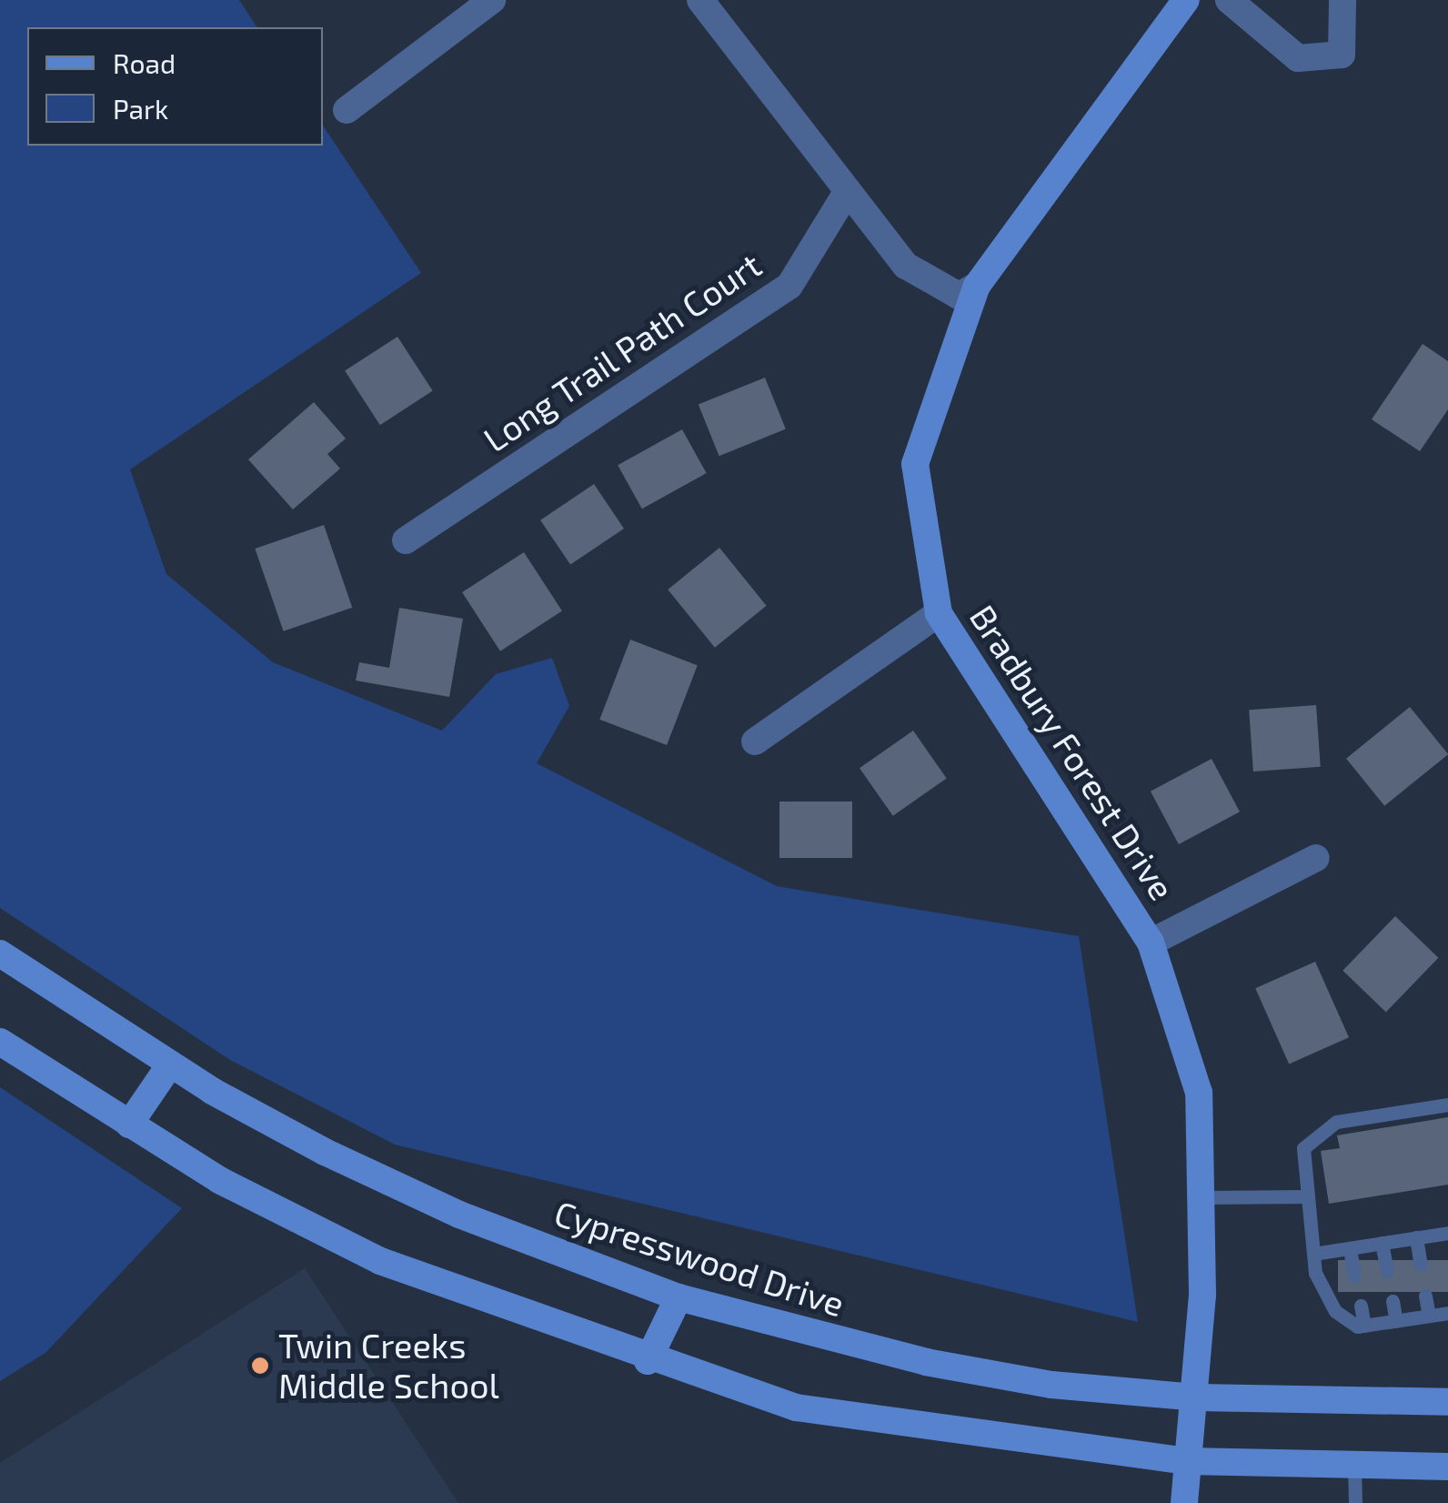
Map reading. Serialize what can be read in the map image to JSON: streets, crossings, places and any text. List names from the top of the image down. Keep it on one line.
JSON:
{"streets":{"main road":["Bradbury Forest Drive","Cypresswood Drive"],"street":["Long Trail Path Court"]},"crossings":[["Bradbury Forest Drive","Cypresswood Drive"]],"places":["Twin Creeks Middle School"],"legend":["Road","Park"]}
